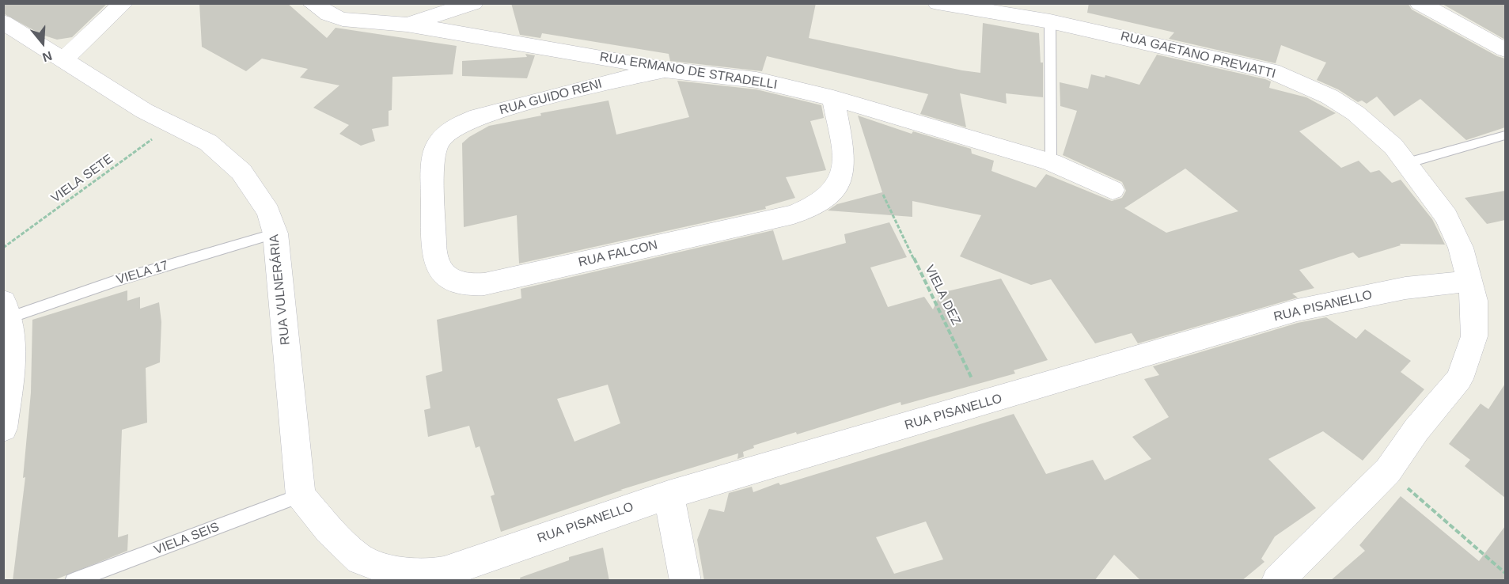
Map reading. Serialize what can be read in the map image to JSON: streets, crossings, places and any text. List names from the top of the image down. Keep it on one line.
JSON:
{"streets":{"street":["RUA GAETANO PREVIATTI","RUA ERMANO DE STRADELLI","RUA GUIDO RENI","RUA FALCON","RUA VULNERÁRIA","RUA PISANELLO"],"lane":["VIELA 17","VIELA SEIS"],"path":["VIELA SETE","VIELA DEZ"]},"crossings":[["RUA GAETANO PREVIATTI","RUA PISANELLO"],["RUA ERMANO DE STRADELLI","RUA GUIDO RENI"],["RUA ERMANO DE STRADELLI","RUA FALCON"],["RUA GUIDO RENI","RUA FALCON"],["VIELA SETE","RUA VULNERÁRIA"],["VIELA 17","RUA VULNERÁRIA"],["RUA VULNERÁRIA","VIELA SEIS"],["VIELA DEZ","RUA PISANELLO"]],"north":"bottom"}
